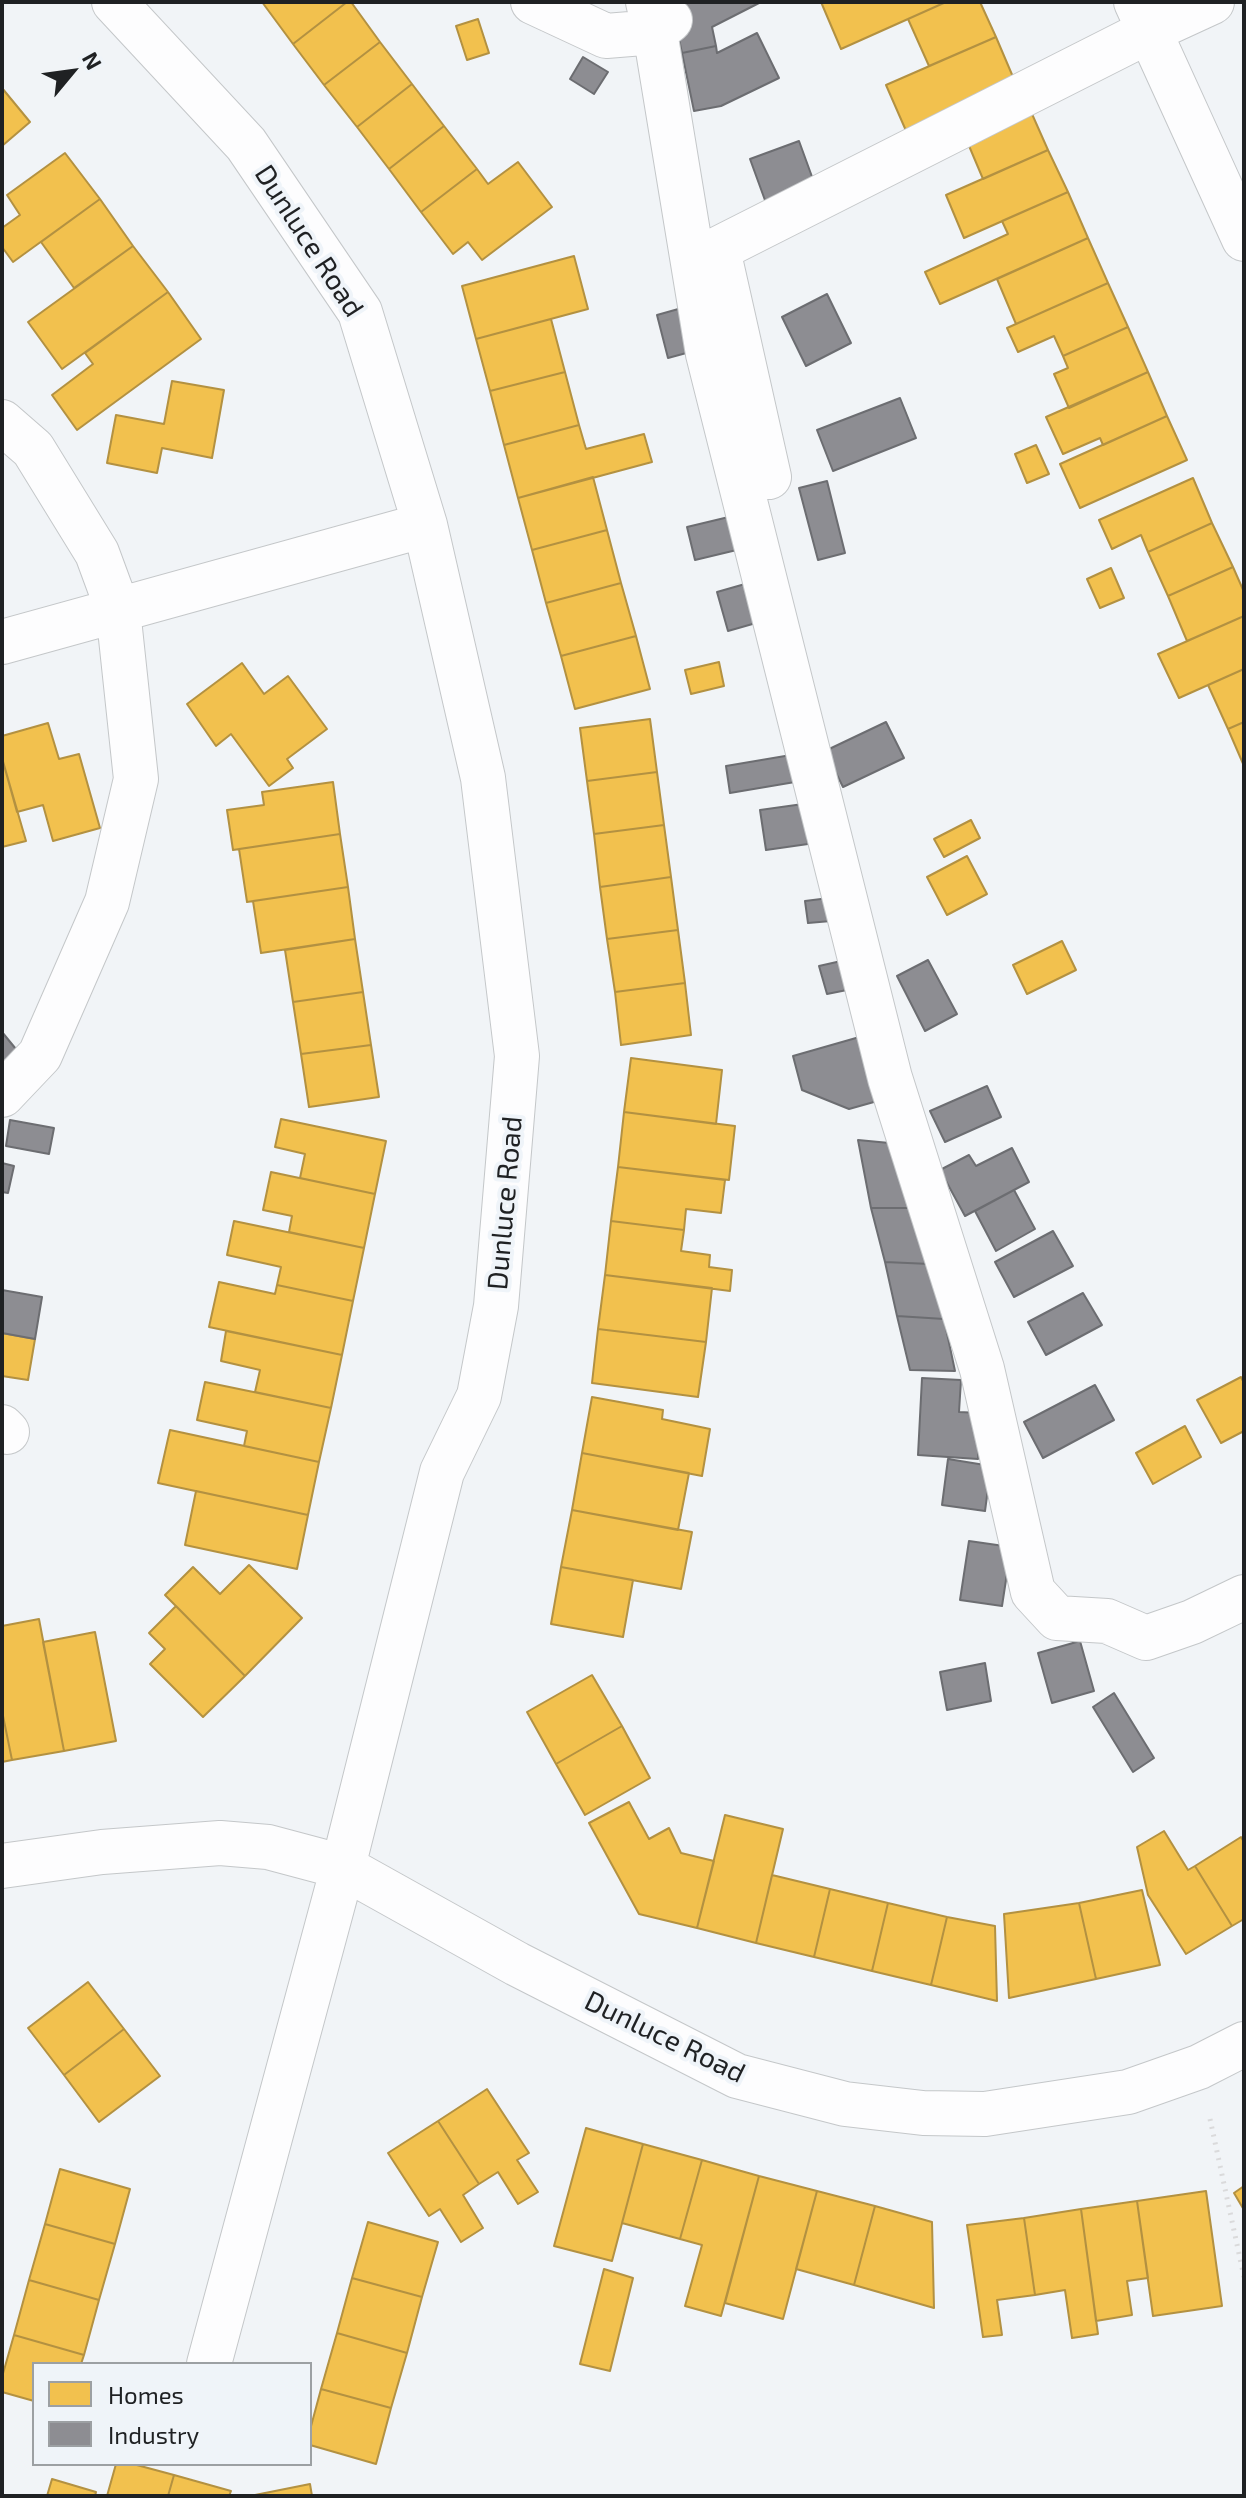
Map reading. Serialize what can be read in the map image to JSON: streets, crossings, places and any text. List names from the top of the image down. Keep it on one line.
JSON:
{"streets":{"street":["Dunluce Road"]},"legend":["Homes","Industry"],"north":"top right"}
